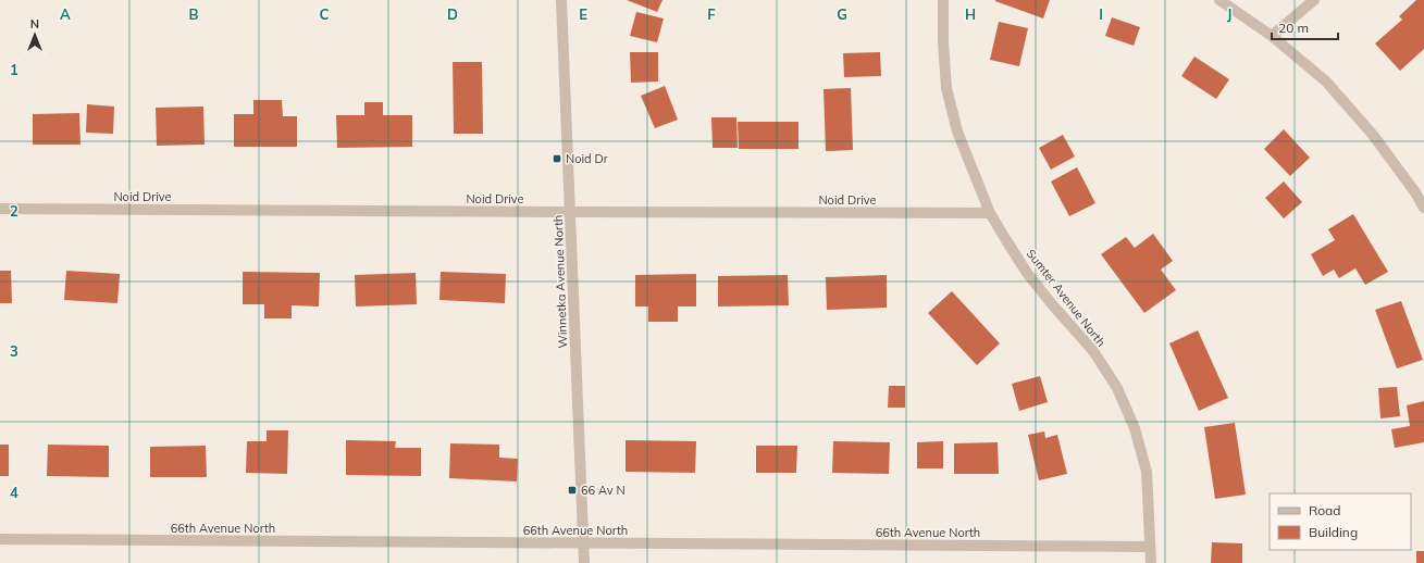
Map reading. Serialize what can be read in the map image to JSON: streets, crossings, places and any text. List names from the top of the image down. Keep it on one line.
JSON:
{"streets":{"street":["Noid Drive","Winnetka Avenue North","Sumter Avenue North","66th Avenue North"]},"crossings":[["Noid Drive","Winnetka Avenue North"],["Noid Drive","Sumter Avenue North"],["Winnetka Avenue North","66th Avenue North"],["Sumter Avenue North","66th Avenue North"]],"places":{"transit":["Noid Dr","66 Av N"]},"legend":["Road","Building"],"scale_bar":"20 m","north":"top","grid":{"columns":["A","B","C","D","E","F","G","H","I","J"],"rows":["1","2","3","4"]}}
